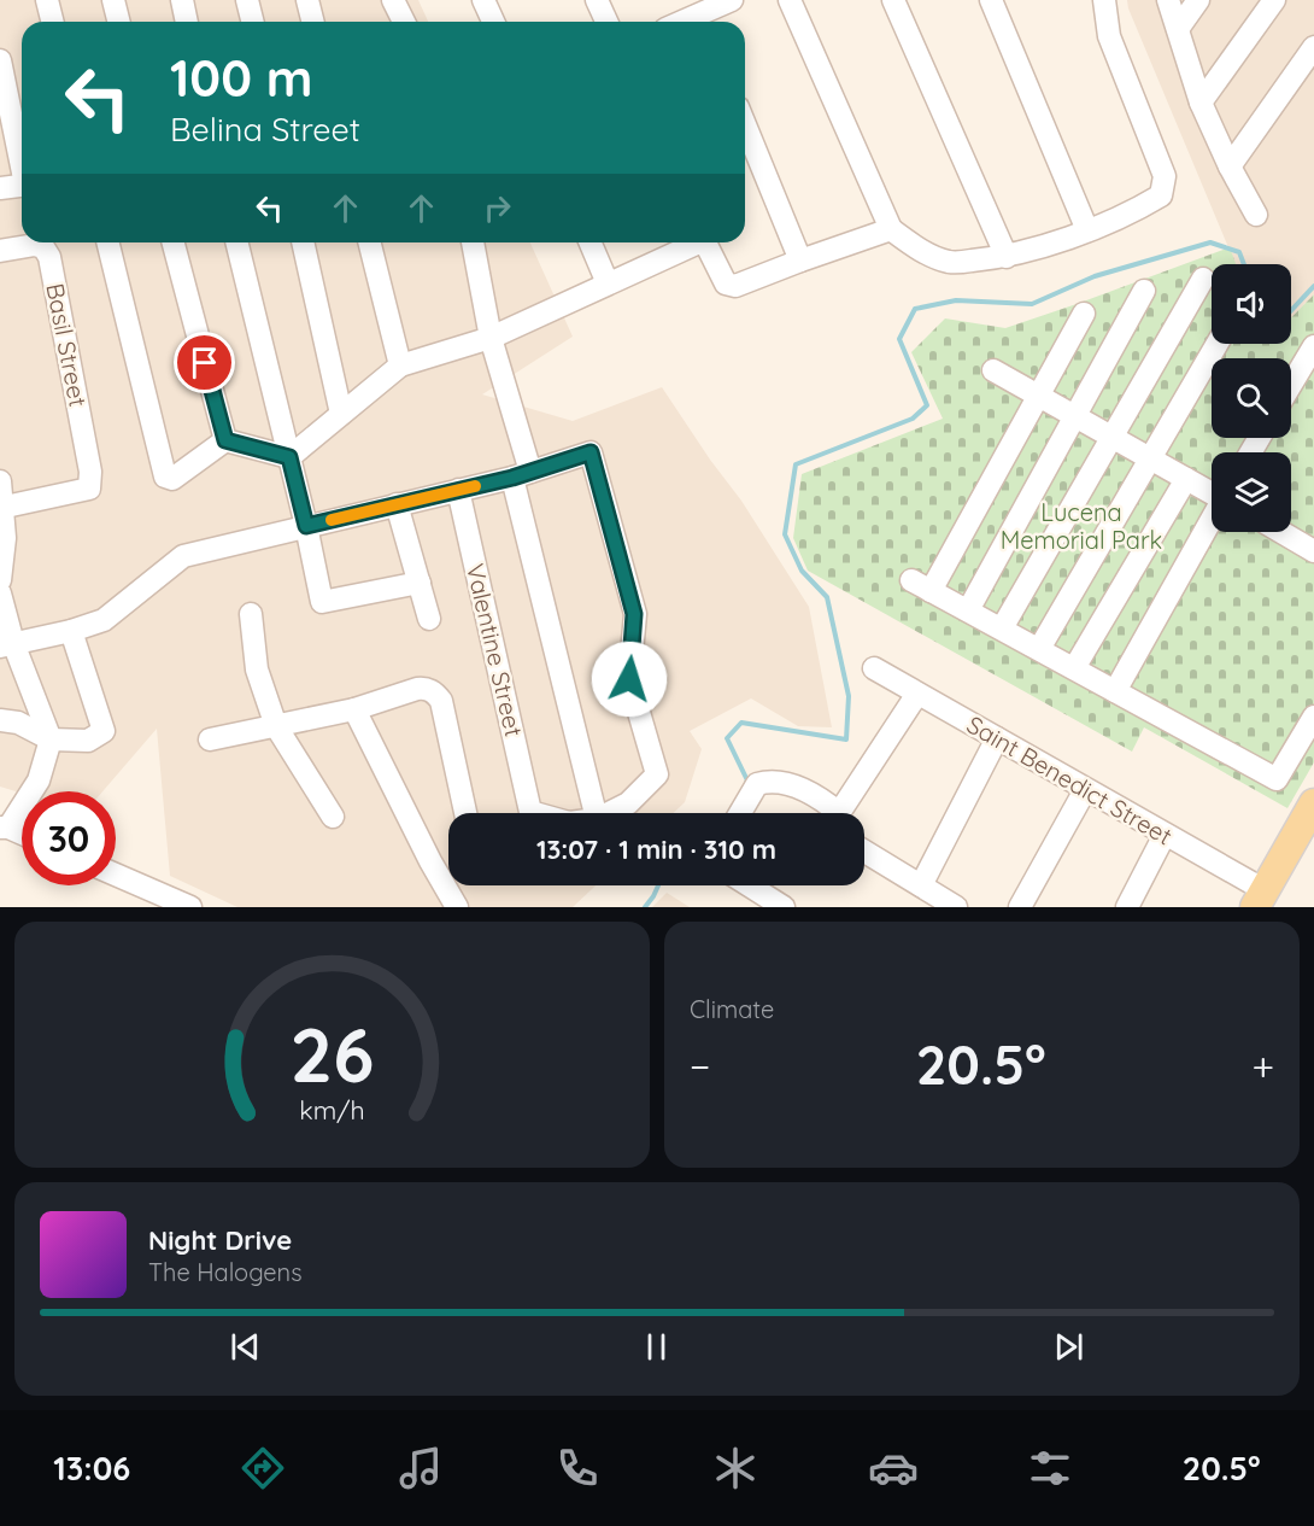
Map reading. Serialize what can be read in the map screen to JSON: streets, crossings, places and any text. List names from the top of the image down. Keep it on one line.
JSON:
{"streets":{"street":["Basil Street","Valentine Street","Saint Benedict Street"]},"parks":["Lucena Memorial Park"],"page":{"turn":["100 m","Belina Street"],"limit":"30","trip":"13:07 · 1 min · 310 m","tile":"Climate","heat":["−","20.5°","+"],"song":["Night Drive","The Halogens"],"tabs":["13:06","20.5°"],"gauge":["26","km/h"]}}
